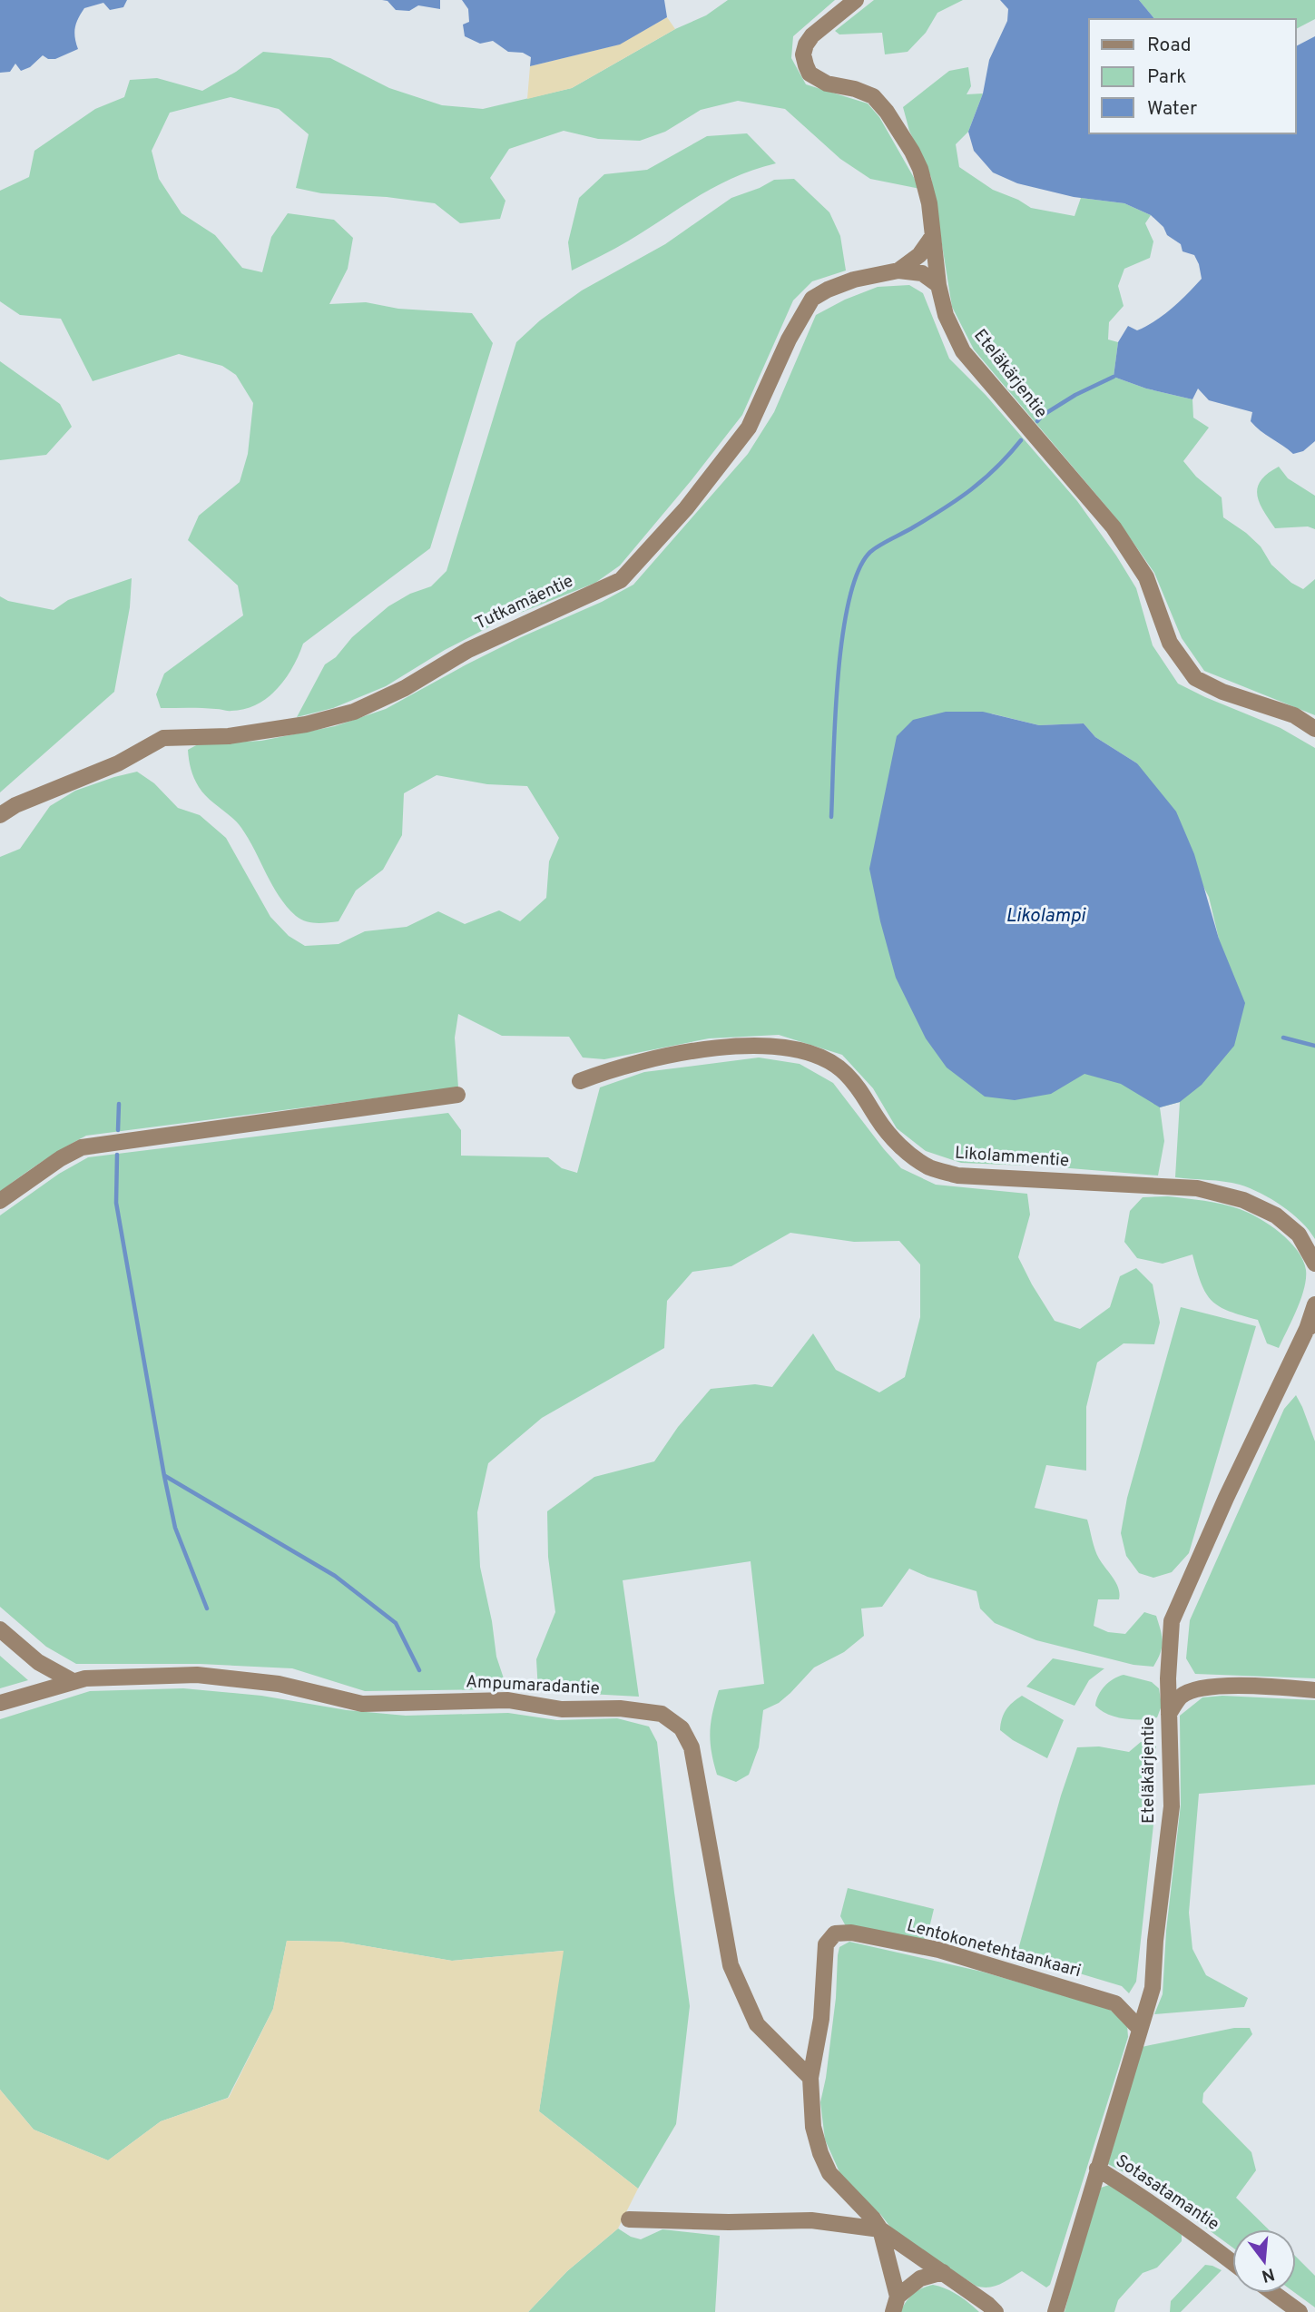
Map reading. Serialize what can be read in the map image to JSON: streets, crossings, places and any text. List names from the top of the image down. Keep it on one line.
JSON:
{"streets":{"street":["Eteläkärjentie","Tutkamäentie","Likolammentie","Ampumaradantie","Lentokonetehtaankaari","Sotasatamantie"]},"crossings":[["Eteläkärjentie","Tutkamäentie"],["Eteläkärjentie","Lentokonetehtaankaari"],["Eteläkärjentie","Sotasatamantie"],["Ampumaradantie","Lentokonetehtaankaari"]],"water":["Likolampi"],"legend":["Road","Park","Water"],"north":"bottom"}
